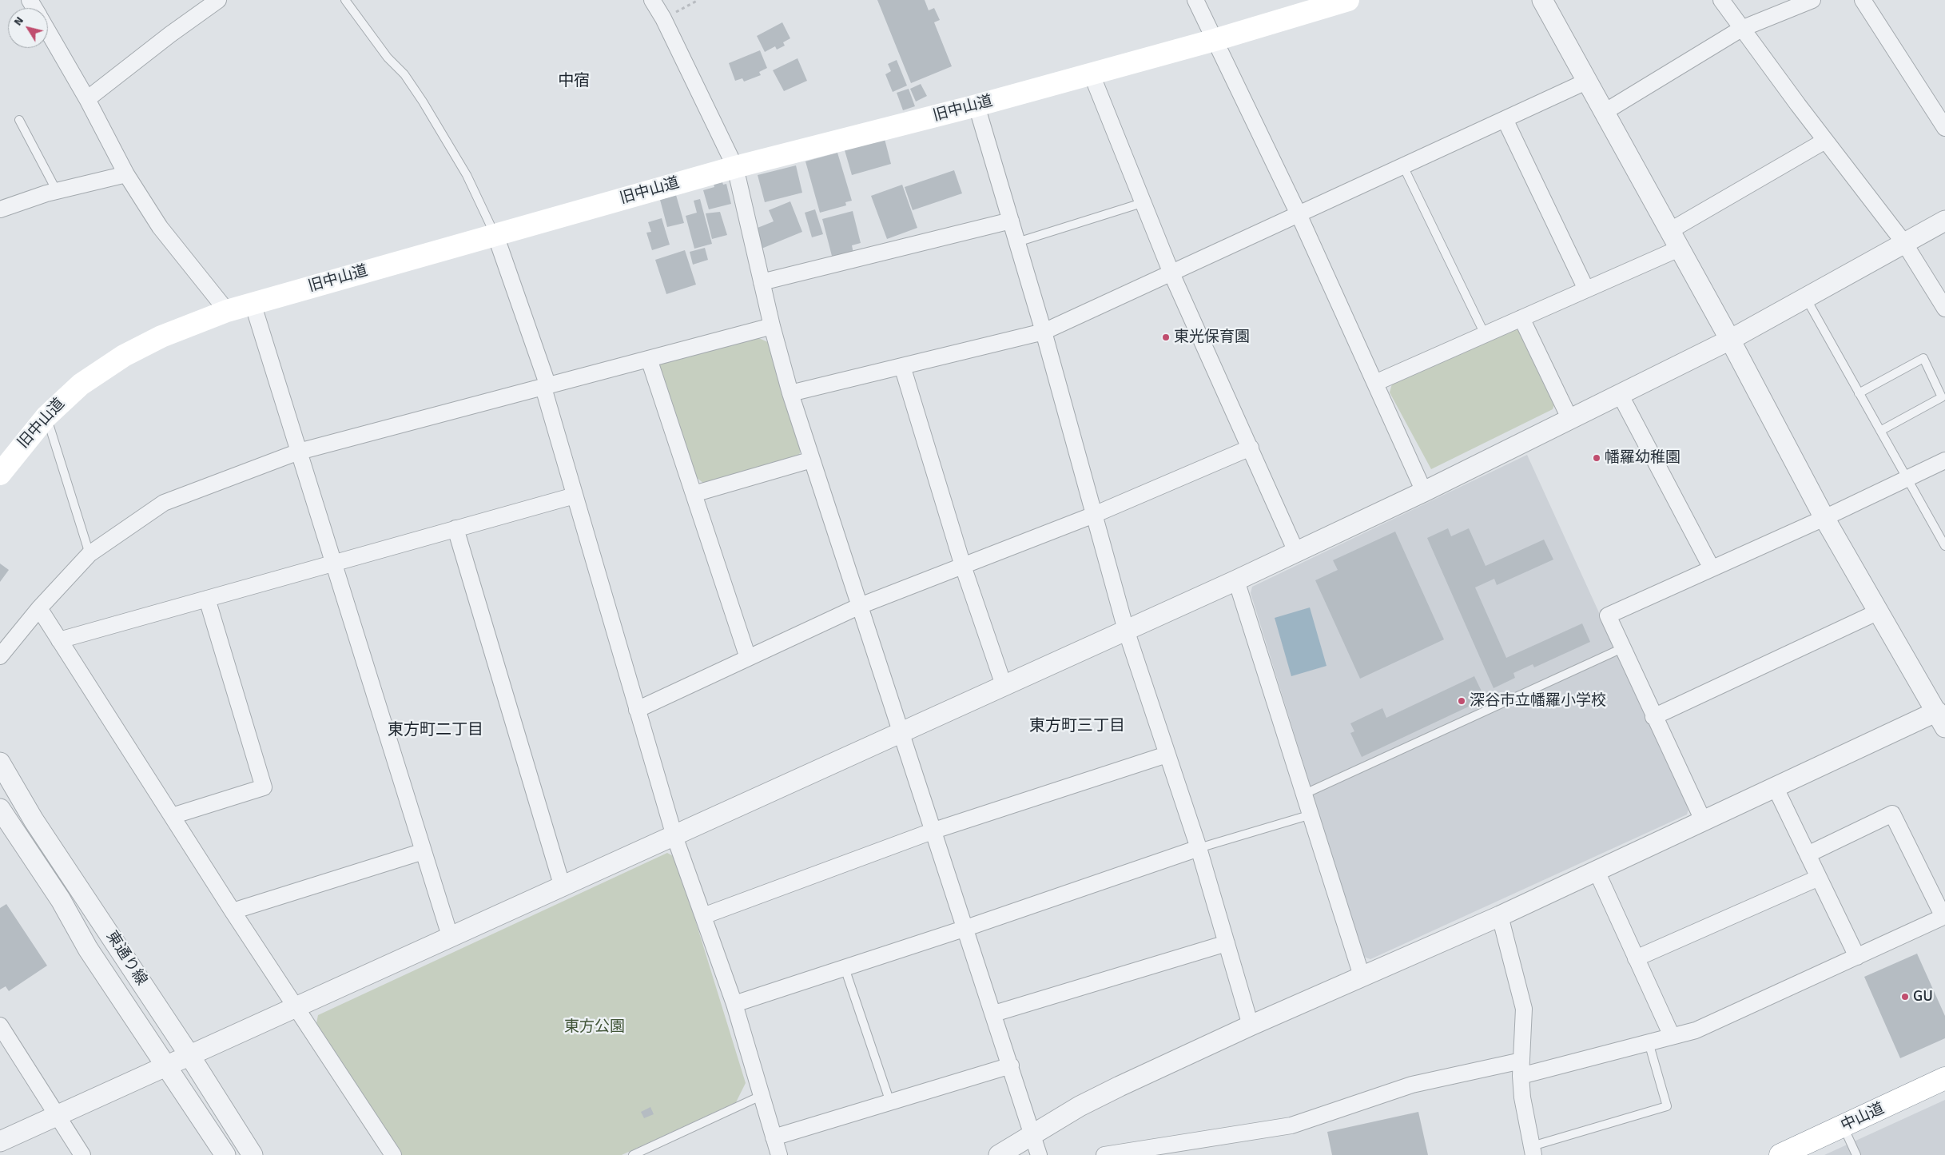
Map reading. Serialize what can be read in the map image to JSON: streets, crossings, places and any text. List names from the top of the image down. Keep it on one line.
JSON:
{"streets":{"main road":["旧中山道","中山道"],"street":["東通り線"]},"districts":["中宿","東方町三丁目","東方町二丁目"],"parks":["東方公園"],"places":["東光保育園","幡羅幼稚園","深谷市立幡羅小学校","GU"],"north":"top left"}
